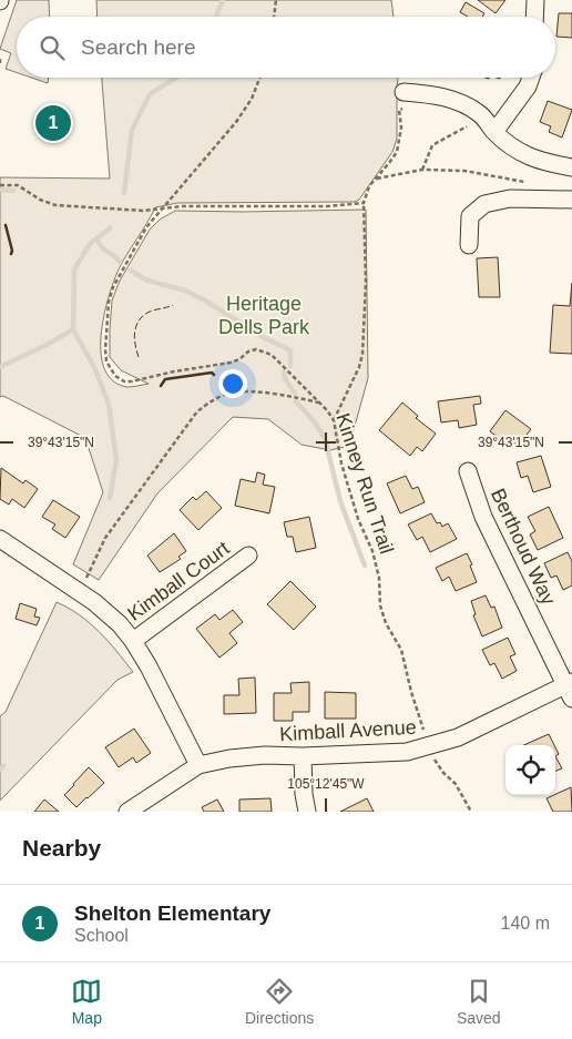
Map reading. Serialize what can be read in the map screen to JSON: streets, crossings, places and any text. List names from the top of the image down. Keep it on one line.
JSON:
{"streets":{"street":["Berthoud Way","Kimball Court","Kimball Avenue"],"path":["Kinney Run Trail"]},"crossings":[["Kinney Run Trail","Kimball Avenue"],["Berthoud Way","Kimball Avenue"]],"parks":["Heritage Dells Park"],"page":{"search":"Search here","pins":"1","heading":"Nearby","list":[{"mark":"1","name":"Shelton Elementary","note":"School","value":"140 m"}],"nav":["Map","Directions","Saved"]},"coordinates":["39°43'15\"N","105°12'45\"W"]}
